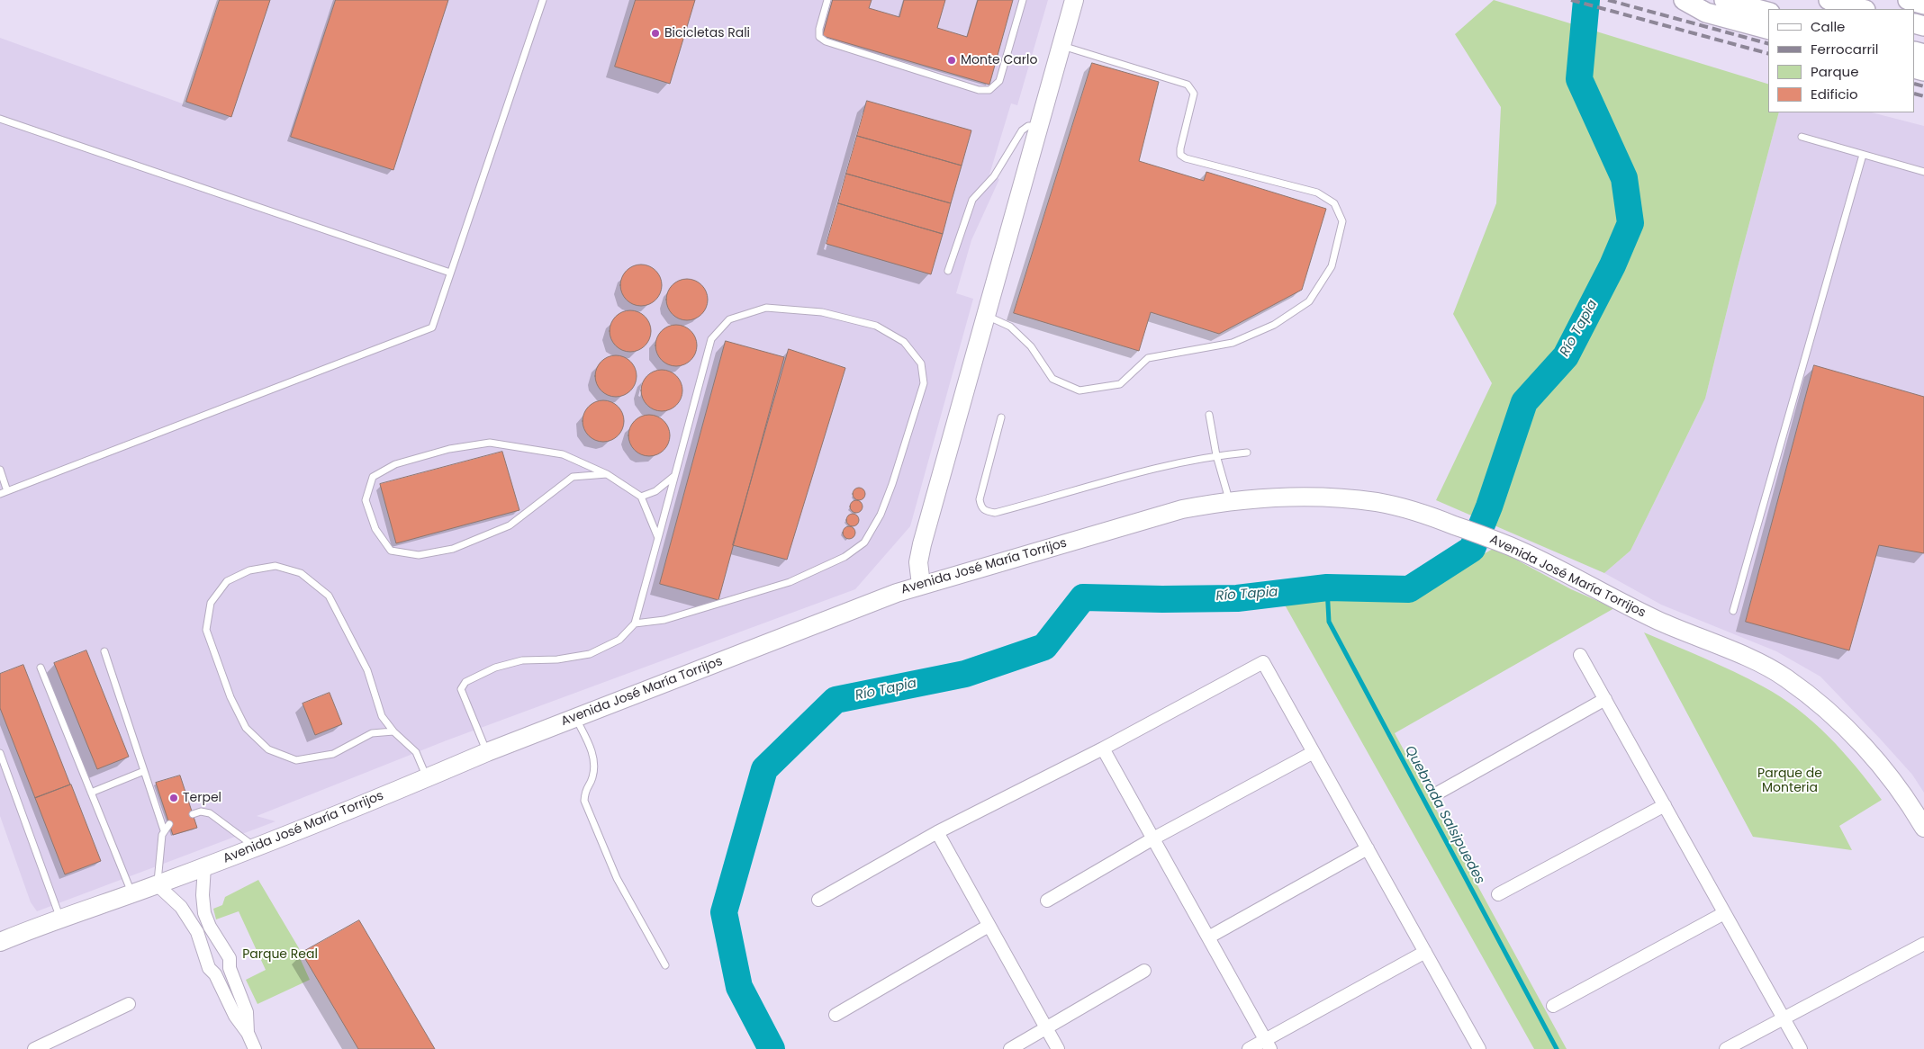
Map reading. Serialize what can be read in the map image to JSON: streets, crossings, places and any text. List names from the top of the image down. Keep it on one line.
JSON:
{"streets":{"main road":["Avenida José María Torrijos"]},"water":["Río Tapia","Quebrada Salsipuedes"],"parks":["Parque de Monteria","Parque Real"],"places":["Bicicletas Rali","Monte Carlo","Terpel"],"legend":["Calle","Ferrocarril","Parque","Edificio"]}
